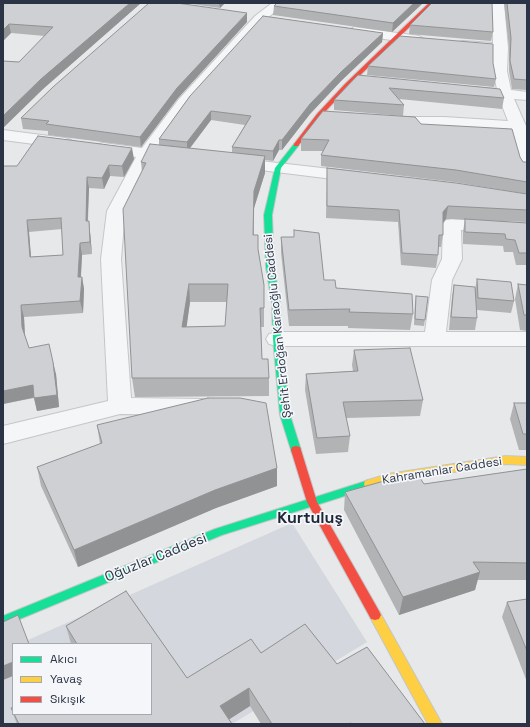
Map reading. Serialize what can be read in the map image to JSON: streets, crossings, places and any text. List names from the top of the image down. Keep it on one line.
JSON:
{"streets":{"main road":["Şehit Erdoğan Karaoğlu Caddesi","Kahramanlar Caddesi","Oğuzlar Caddesi"]},"crossings":[["Şehit Erdoğan Karaoğlu Caddesi","Kahramanlar Caddesi"],["Şehit Erdoğan Karaoğlu Caddesi","Oğuzlar Caddesi"],["Kahramanlar Caddesi","Oğuzlar Caddesi"]],"districts":["Kurtuluş"],"legend":["Akıcı","Yavaş","Sıkışık"]}
